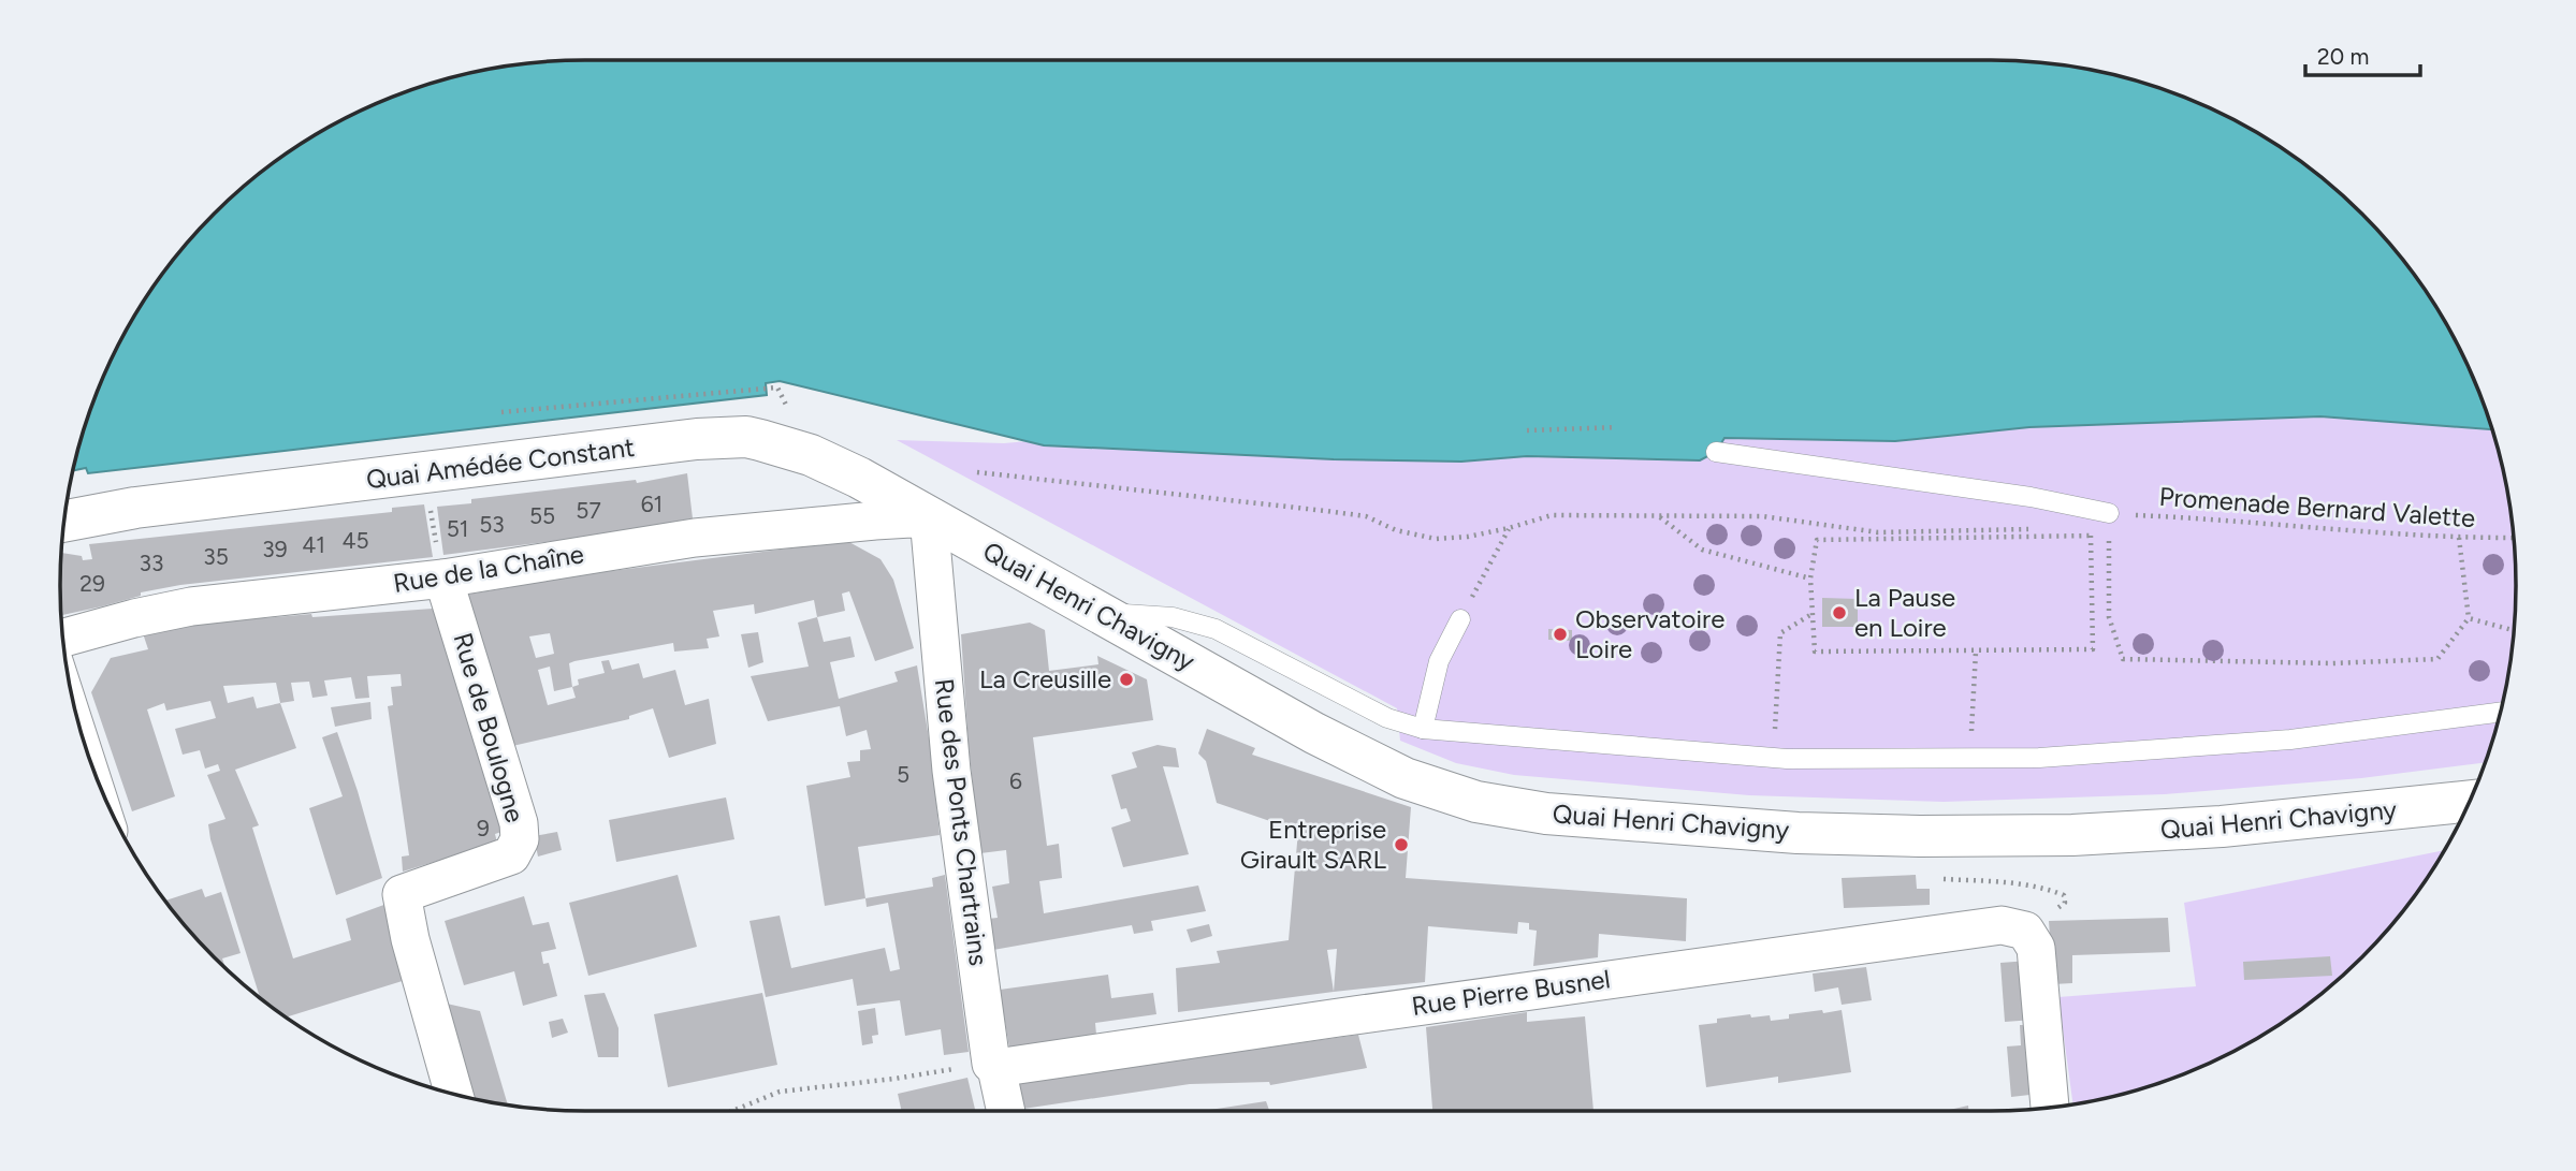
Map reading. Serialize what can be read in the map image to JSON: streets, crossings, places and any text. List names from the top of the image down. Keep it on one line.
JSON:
{"streets":{"main road":["Quai Amédée Constant","Quai Henri Chavigny"],"street":["Rue de la Chaîne","Rue de Boulogne","Rue des Ponts Chartrains","Rue Pierre Busnel"],"path":["Promenade Bernard Valette"]},"crossings":[["Quai Amédée Constant","Rue de la Chaîne"],["Quai Amédée Constant","Quai Henri Chavigny"],["Quai Amédée Constant","Rue des Ponts Chartrains"],["Rue de la Chaîne","Quai Henri Chavigny"],["Rue de la Chaîne","Rue de Boulogne"],["Rue de la Chaîne","Rue des Ponts Chartrains"],["Quai Henri Chavigny","Rue des Ponts Chartrains"],["Rue des Ponts Chartrains","Rue Pierre Busnel"]],"places":["La Pause en Loire","Observatoire Loire","La Creusille","Entreprise Girault SARL"],"house_numbers":["61","57","55","53","51","45","41","39","35","33","29","5","6","9"],"scale_bar":"20 m"}
